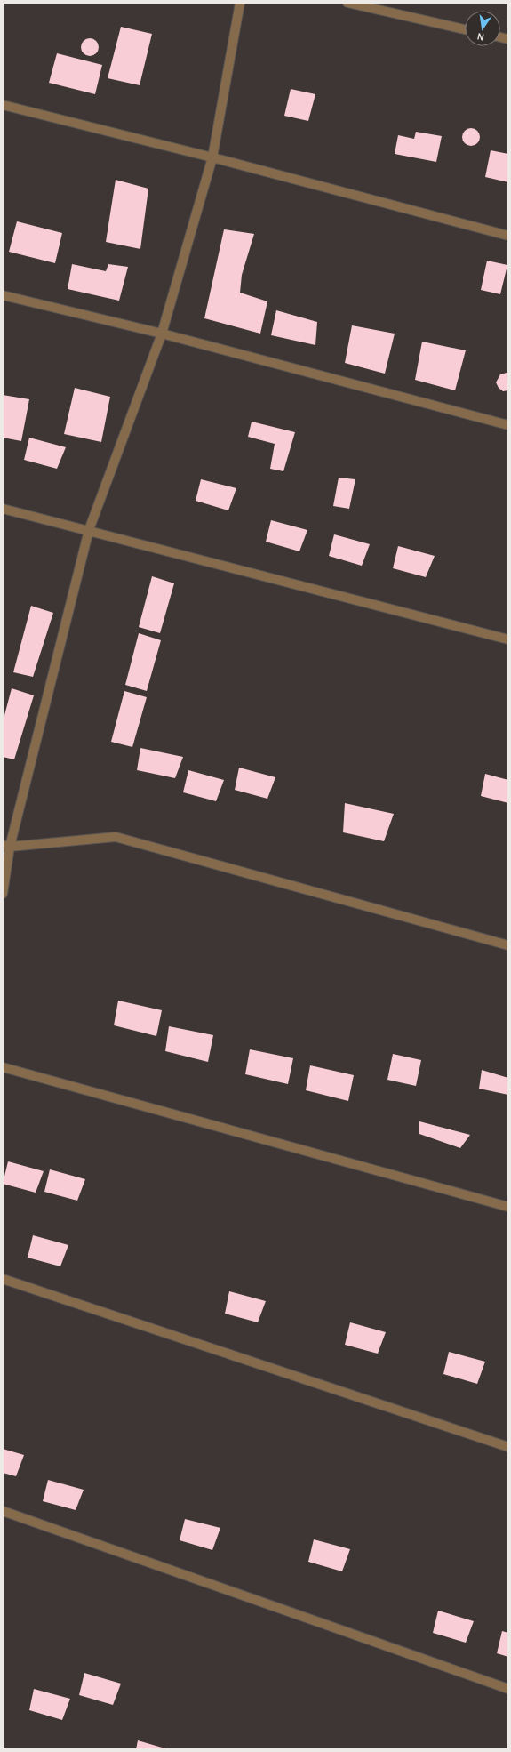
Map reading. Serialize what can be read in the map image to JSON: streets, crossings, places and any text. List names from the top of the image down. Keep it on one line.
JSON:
{"north":"bottom"}
